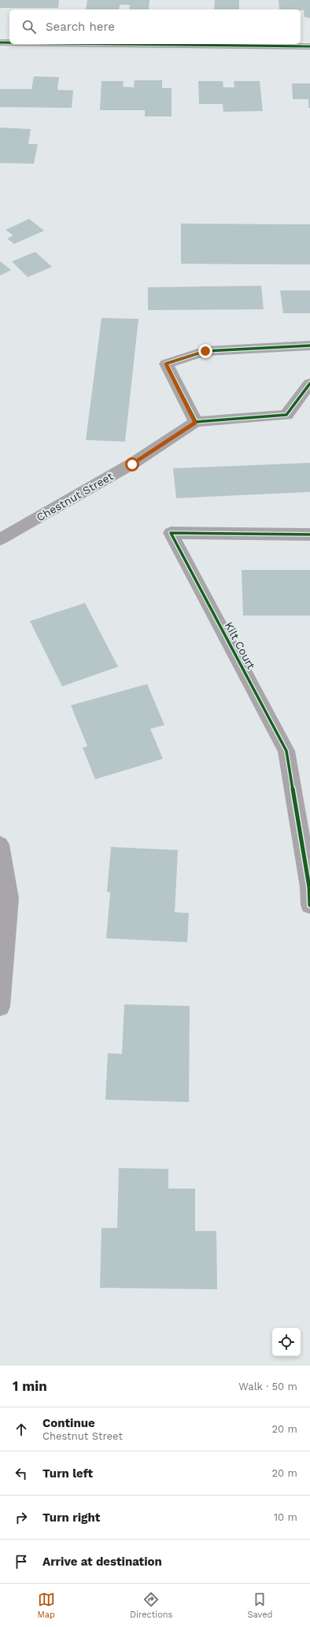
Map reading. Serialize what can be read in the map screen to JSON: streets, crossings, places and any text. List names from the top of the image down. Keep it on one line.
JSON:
{"streets":{"street":["Chestnut Street","Kilt Court"]},"page":{"search":"Search here","heading":["1 min","Walk · 50 m"],"list":[["Continue","Chestnut Street","20 m"],["Turn left","20 m"],["Turn right","10 m"],"Arrive at destination"],"nav":["Map","Directions","Saved"]}}
